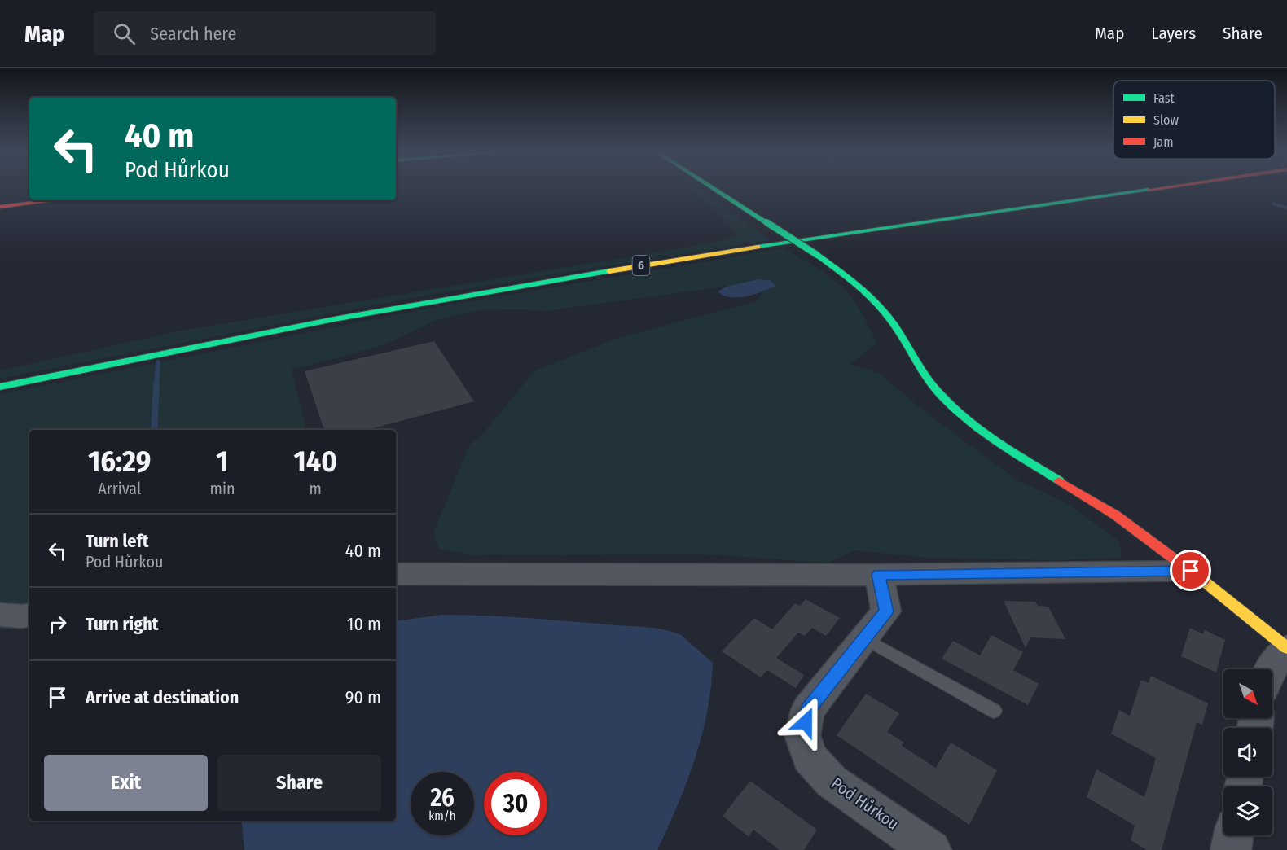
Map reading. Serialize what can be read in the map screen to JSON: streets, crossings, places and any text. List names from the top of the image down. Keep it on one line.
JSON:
{"streets":{"main road":["6"],"street":["Pod Hůrkou"]},"legend":["Fast","Slow","Jam"],"north":"bottom right","page":{"header":"Map","search":"Search here","nav":["Map","Layers","Share"],"turn":["40 m","Pod Hůrkou"],"eta":["16:29","Arrival","1","min","140","m"],"list":[{"name":"Turn left","note":"Pod Hůrkou","value":"40 m"},{"name":"Turn right","value":"10 m"},{"name":"Arrive at destination","value":"90 m"}],"buttons":["Exit","Share"],"speed":"26 km/h","limit":"30"}}
